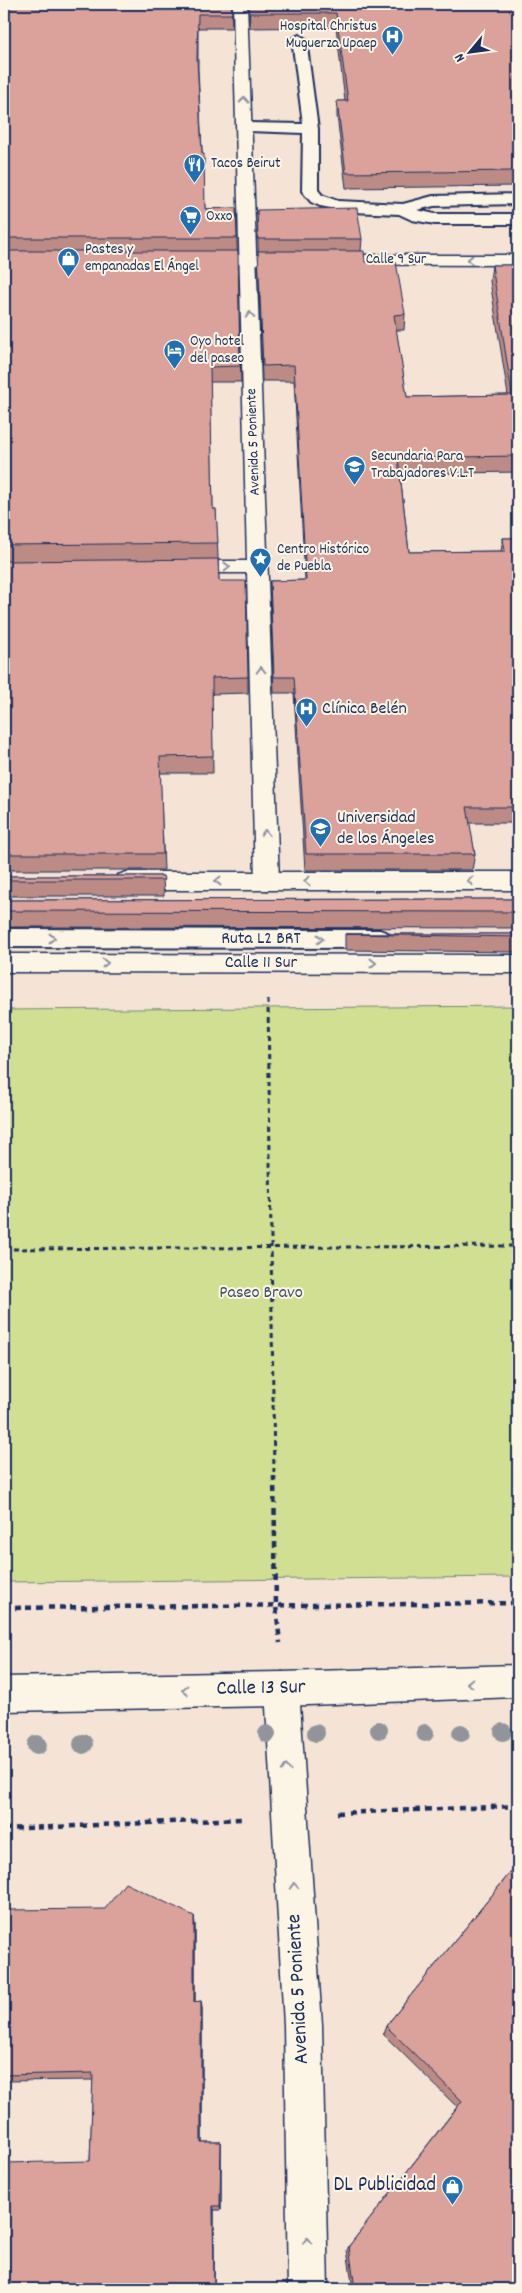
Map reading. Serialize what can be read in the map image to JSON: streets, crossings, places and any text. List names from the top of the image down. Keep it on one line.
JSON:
{"streets":{"street":["Calle 9 Sur","Avenida 5 Poniente","Calle 11 Sur","Calle 13 Sur"],"lane":["Ruta L2 BRT"]},"crossings":[["Calle 9 Sur","Avenida 5 Poniente"],["Avenida 5 Poniente","Calle 13 Sur"]],"one_way":["Calle 9 Sur","Avenida 5 Poniente","Ruta L2 BRT","Calle 13 Sur"],"parks":["Paseo Bravo"],"places":{"hospital":["Hospital Christus Muguerza Upaep","Clínica Belén"],"restaurant":["Tacos Beirut"],"supermarket":["Oxxo"],"shop":["Pastes y empanadas El Ángel","DL Publicidad"],"hotel":["Oyo hotel del paseo"],"school or university":["Secundaria Para Trabajadores V.L.T","Universidad de los Ángeles"],"place":["Centro Histórico de Puebla"]},"north":"bottom left"}
